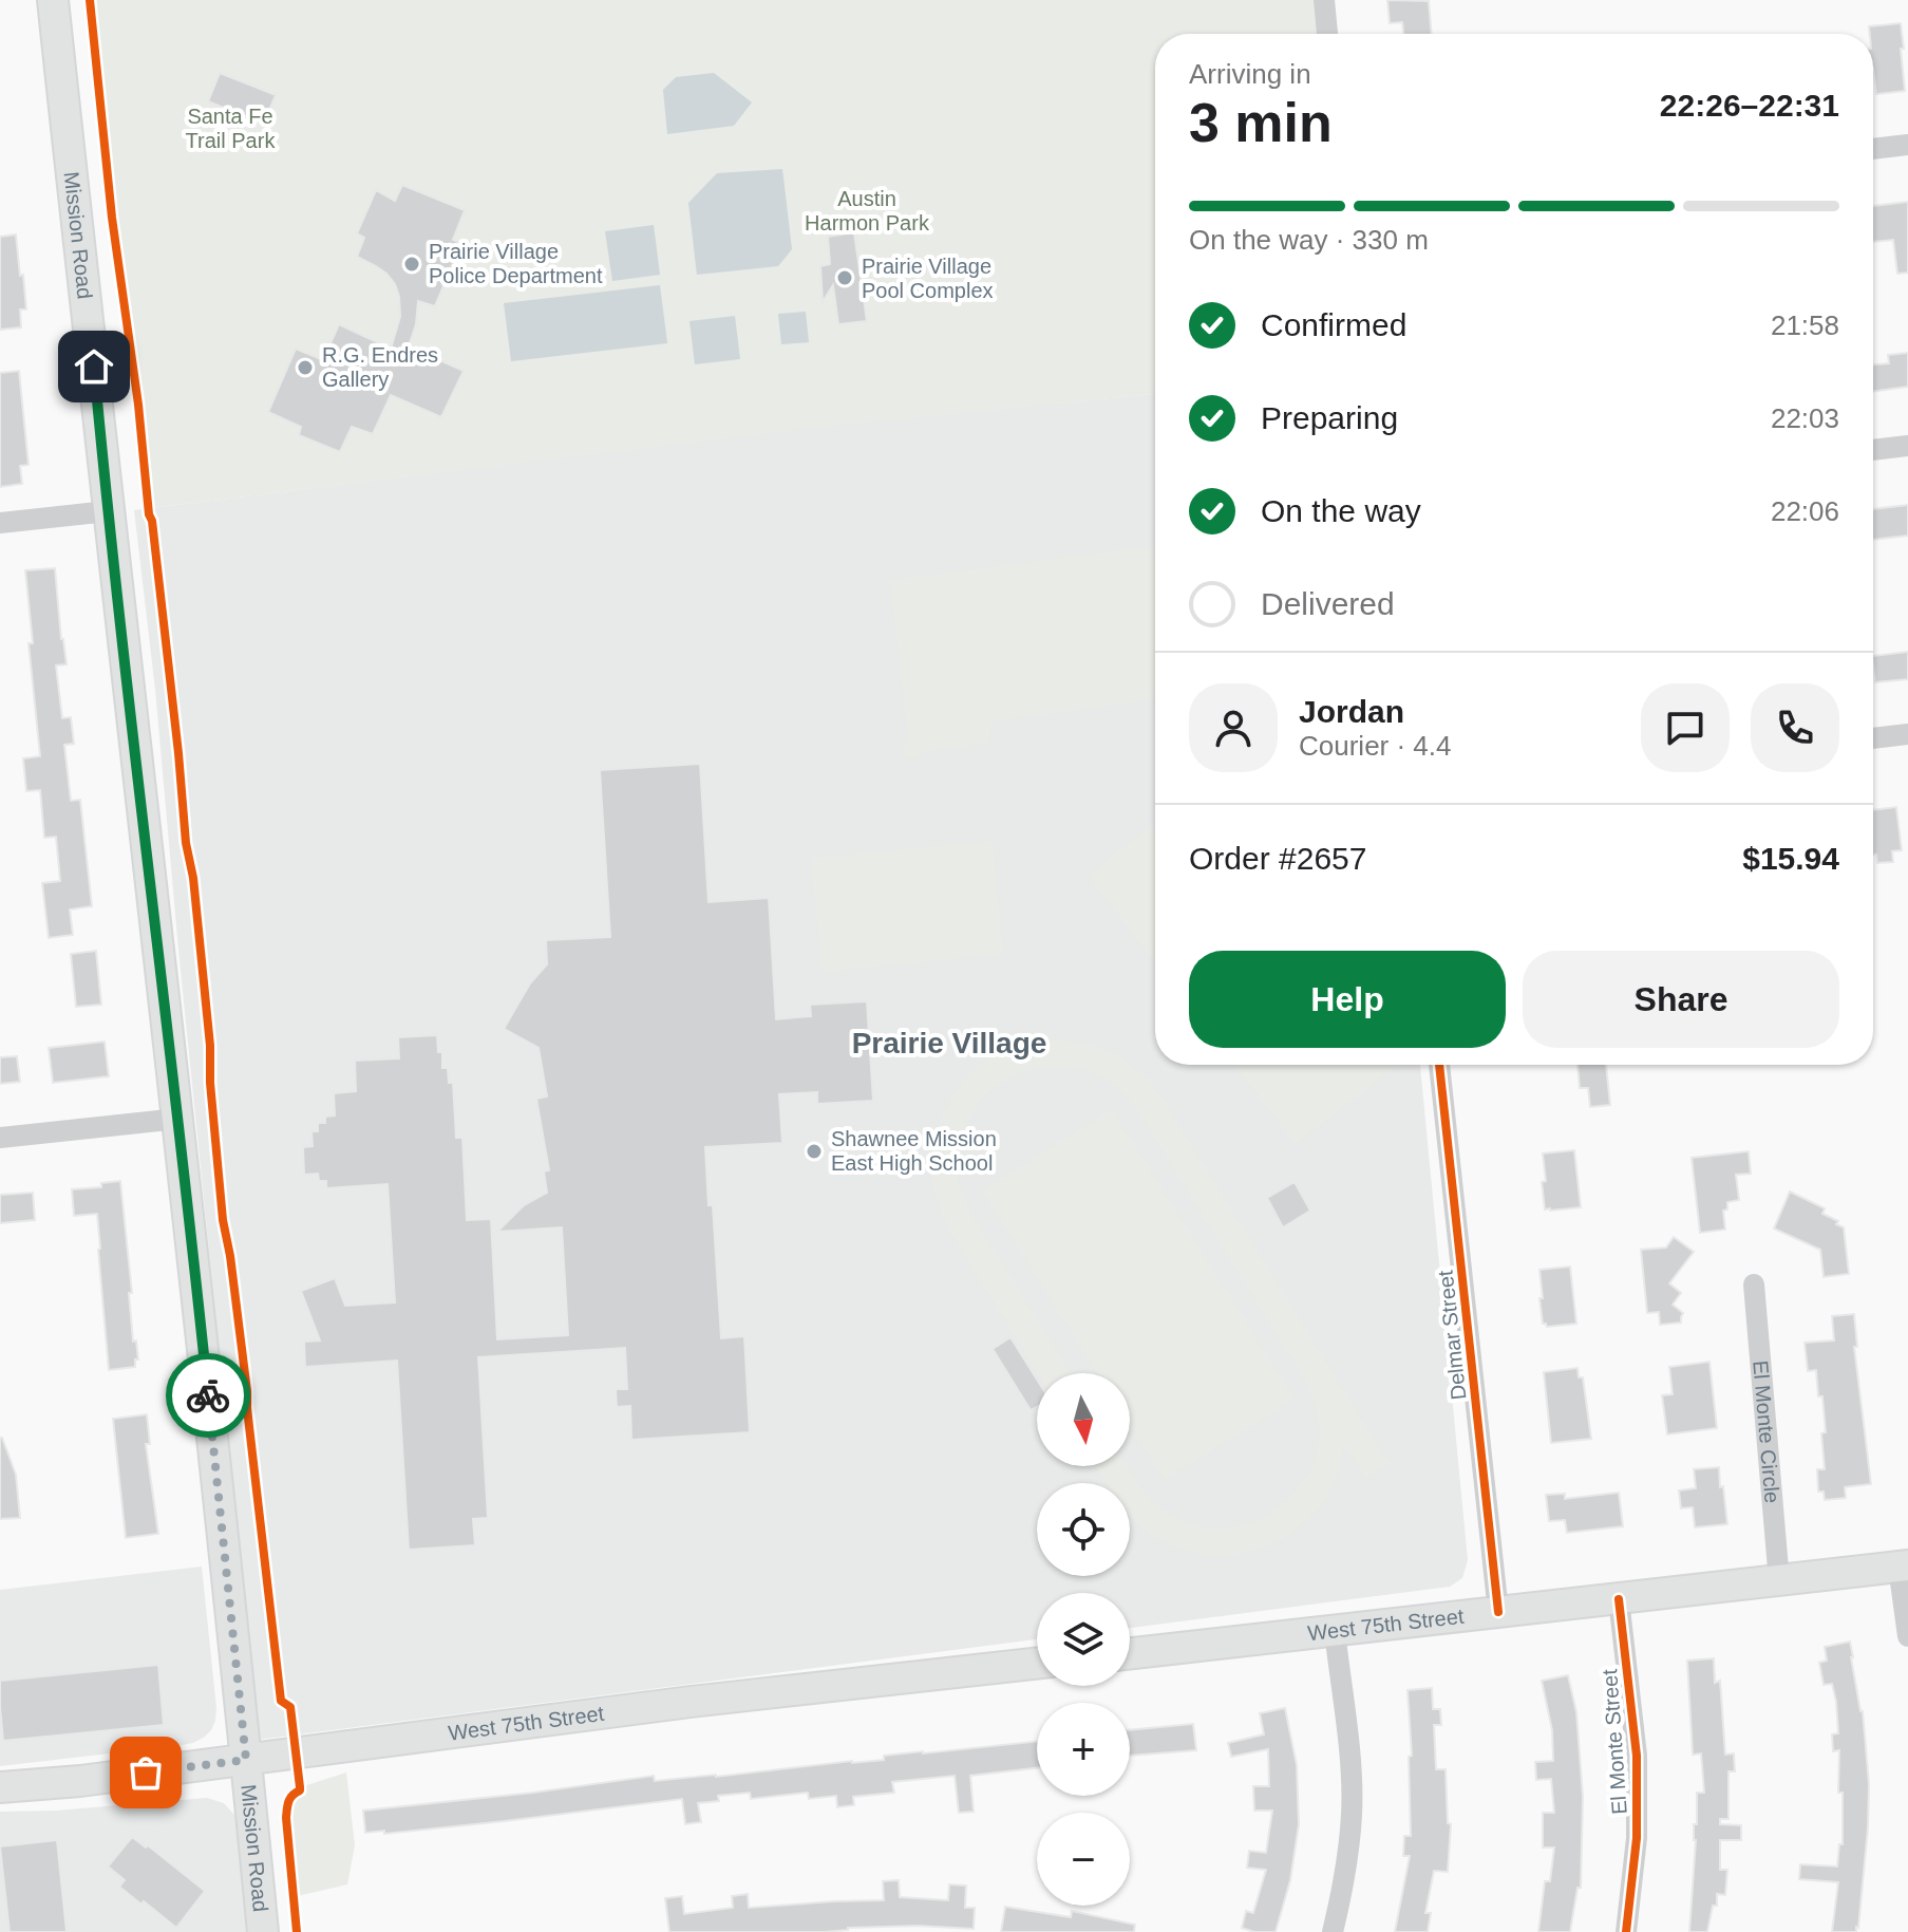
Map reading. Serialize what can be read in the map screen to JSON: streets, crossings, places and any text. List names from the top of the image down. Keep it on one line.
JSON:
{"streets":{"main road":["Mission Road","West 75th Street"],"street":["Delmar Street","El Monte Circle","El Monte Street"]},"crossings":[["Mission Road","West 75th Street"],["Delmar Street","West 75th Street"],["El Monte Circle","West 75th Street"],["West 75th Street","El Monte Street"]],"districts":["Prairie Village"],"parks":["Santa Fe Trail Park","Austin Harmon Park"],"places":["Prairie Village Police Department","Prairie Village Pool Complex","R.G. Endres Gallery","Shawnee Mission East High School"],"north":"bottom","page":{"heading":["3 min","Arriving in","22:26–22:31"],"panel":["Jordan","Courier · 4.4","Order #2657","$15.94"],"bar":"On the way · 330 m","list":[["Confirmed","21:58"],["Preparing","22:03"],["On the way","22:06"],"Delivered"],"buttons":["Help","Share"],"map_buttons":["+","−"]}}
